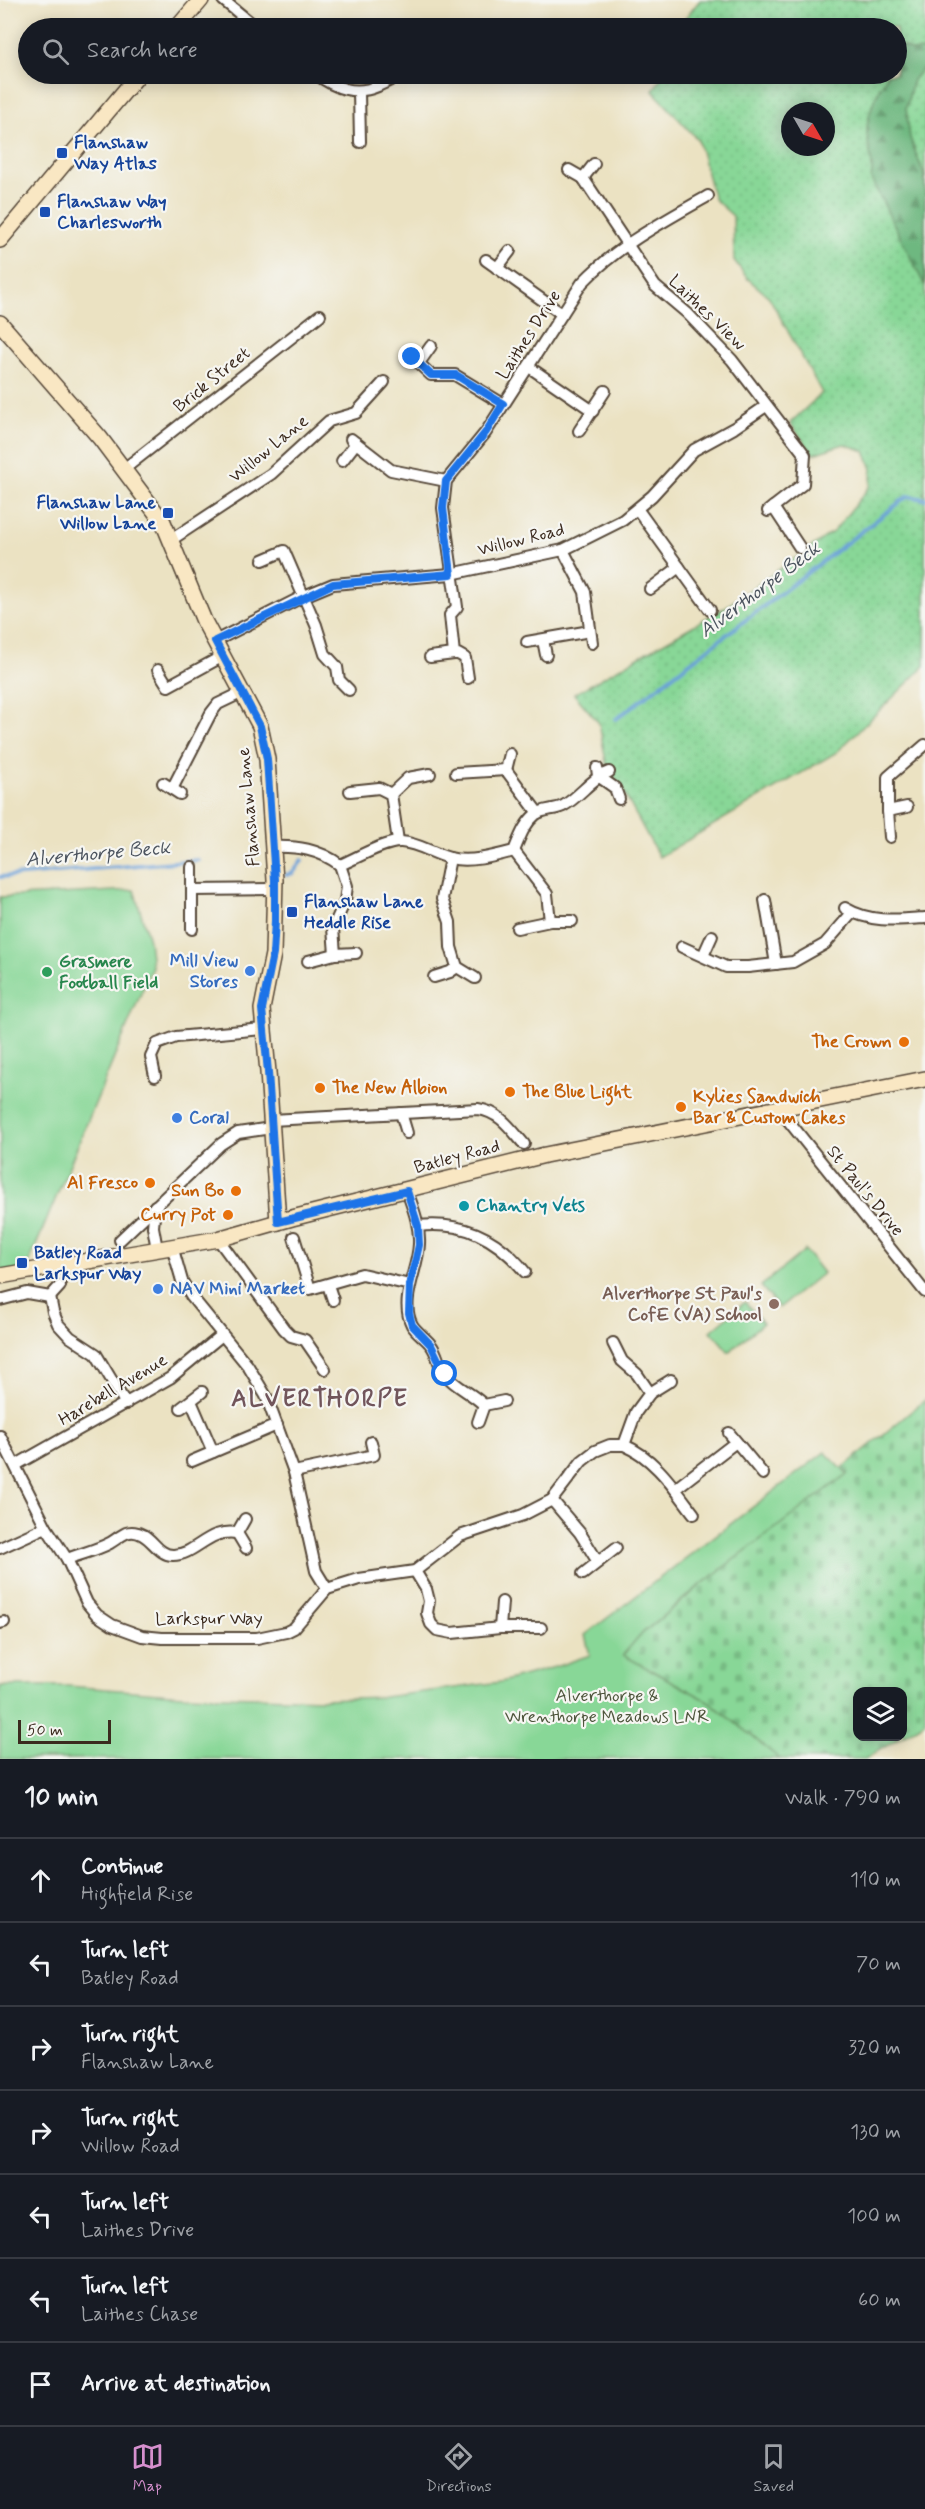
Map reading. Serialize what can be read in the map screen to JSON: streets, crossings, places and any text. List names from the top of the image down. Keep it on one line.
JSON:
{"streets":{"street":["Laithes View","Laithes Drive","Brick Street","Willow Lane","Willow Road","Flanshaw Lane","Batley Road","St Paul's Drive","Harebell Avenue","Larkspur Way"]},"crossings":[["Laithes View","Laithes Drive"],["Laithes View","Willow Road"],["Brick Street","Flanshaw Lane"],["Willow Lane","Flanshaw Lane"],["Willow Road","Flanshaw Lane"],["Flanshaw Lane","Batley Road"],["Batley Road","St Paul's Drive"],["Harebell Avenue","Larkspur Way"]],"districts":["ALVERTHORPE"],"water":["Alverthorpe Beck"],"parks":["Alverthorpe & Wrenthorpe Meadows LNR"],"places":{"transit":["Flanshaw Way Atlas","Flanshaw Way Charlesworth","Flanshaw Lane Willow Lane","Flanshaw Lane Heddle Rise","Batley Road Larkspur Way"],"other":["Mill View Stores","Grasmere Football Field","The Crown","The New Albion","The Blue Light","Kylies Sandwich Bar & Custom Cakes","Coral","Al Fresco","Sun Bo","Chantry Vets","Curry Pot","NAV Mini Market","Alverthorpe St Paul's CofE (VA) School"]},"scale_bar":"50 m","north":"bottom right","page":{"search":"Search here","scale":"50 m","heading":["10 min","Walk · 790 m"],"list":[["Continue","Highfield Rise","110 m"],["Turn left","Batley Road","70 m"],["Turn right","Flanshaw Lane","320 m"],["Turn right","Willow Road","130 m"],["Turn left","Laithes Drive","100 m"],["Turn left","Laithes Chase","60 m"],"Arrive at destination"],"nav":["Map","Directions","Saved"]}}
